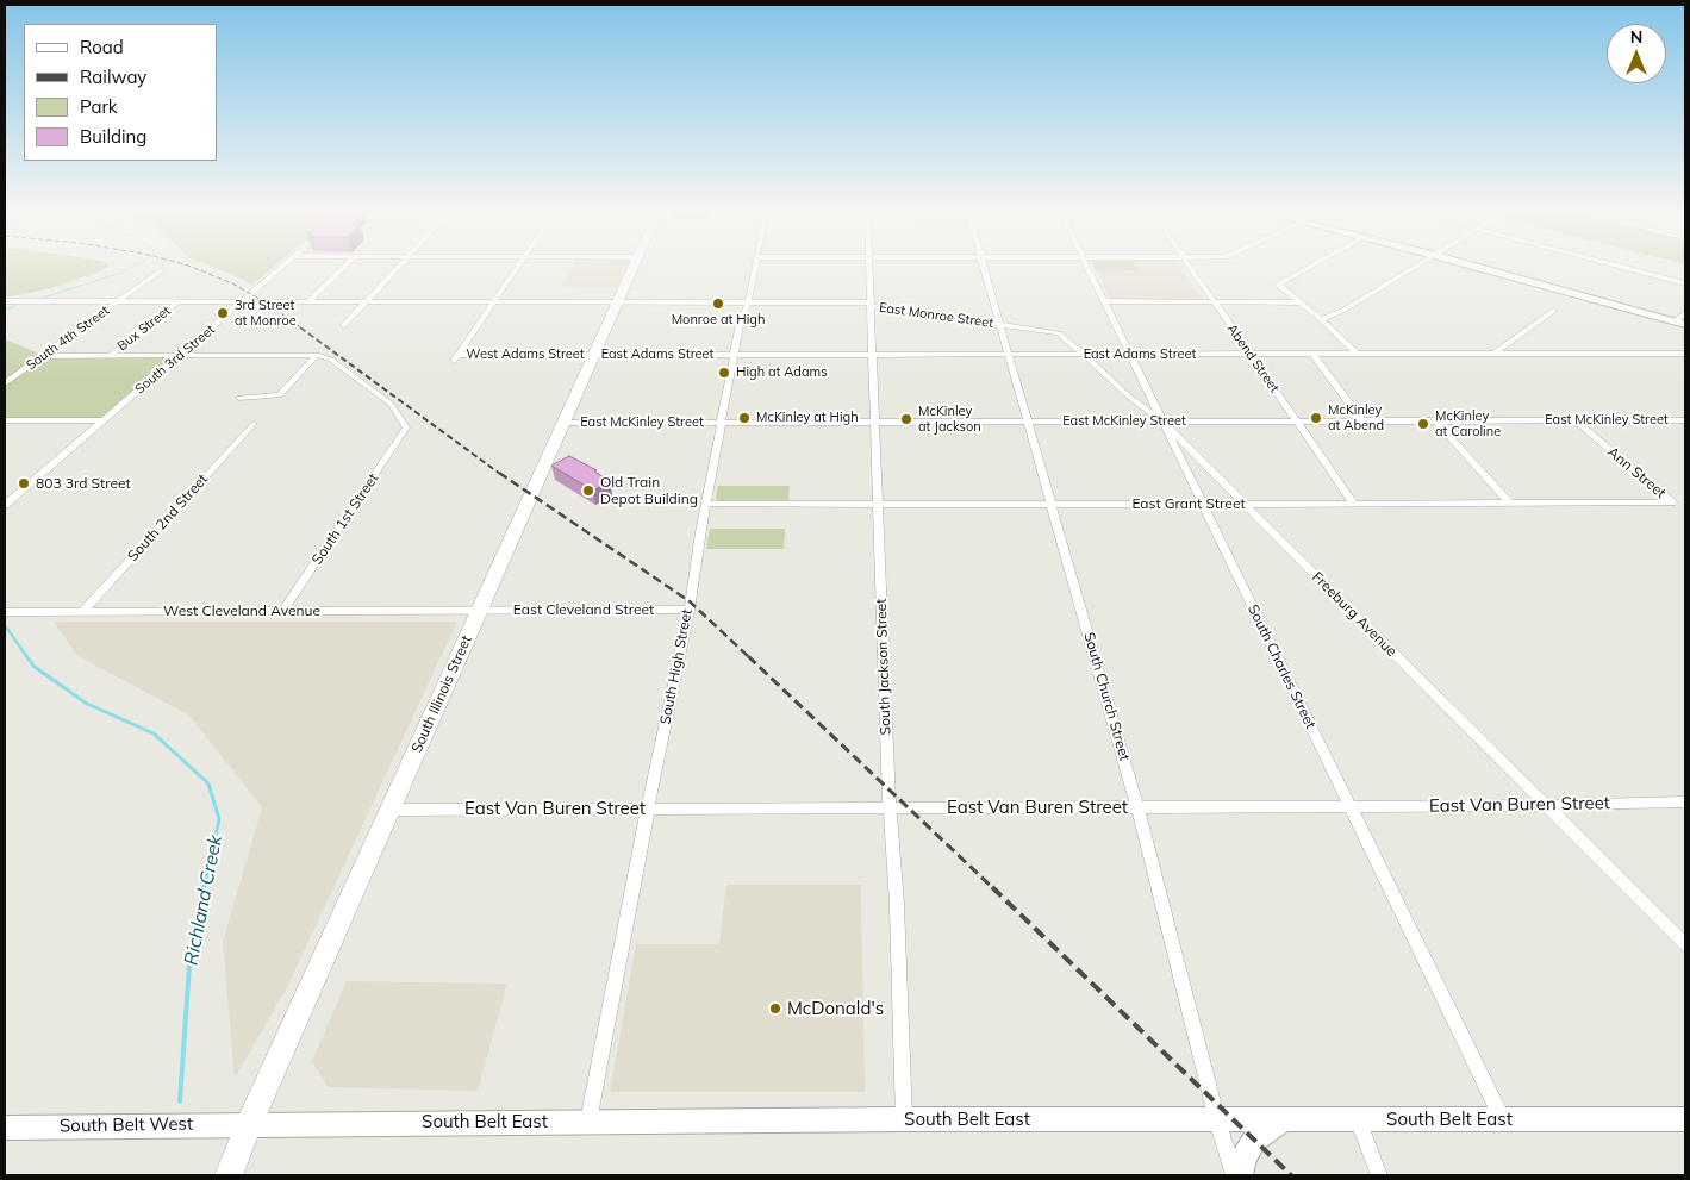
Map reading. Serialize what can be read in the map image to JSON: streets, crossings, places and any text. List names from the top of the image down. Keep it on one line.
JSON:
{"streets":{"main road":["South Illinois Street","South Belt East","South Belt West"],"street":["East Monroe Street","Bux Street","South 4th Street","West Adams Street","East Adams Street","Abend Street","South 3rd Street","East McKinley Street","Ann Street","East Grant Street","South 2nd Street","South 1st Street","East Cleveland Street","West Cleveland Avenue","Freeburg Avenue","South High Street","South Jackson Street","South Charles Street","South Church Street","East Van Buren Street"]},"crossings":[["East Monroe Street","West Adams Street"],["East Monroe Street","South 3rd Street"],["East Monroe Street","Freeburg Avenue"],["East Monroe Street","South High Street"],["East Monroe Street","South Jackson Street"],["East Monroe Street","South Illinois Street"],["East Monroe Street","South Church Street"],["West Adams Street","East Adams Street"],["West Adams Street","South Illinois Street"],["East Adams Street","Abend Street"],["East Adams Street","Freeburg Avenue"],["East Adams Street","South High Street"],["East Adams Street","South Jackson Street"],["East Adams Street","South Charles Street"],["East Adams Street","South Illinois Street"],["East Adams Street","South Church Street"],["Abend Street","East McKinley Street"],["Abend Street","East Grant Street"],["East McKinley Street","Ann Street"],["East McKinley Street","Freeburg Avenue"],["East McKinley Street","South High Street"],["East McKinley Street","South Jackson Street"],["East McKinley Street","South Charles Street"],["East McKinley Street","South Illinois Street"],["East McKinley Street","South Church Street"],["Ann Street","East Grant Street"],["East Grant Street","Freeburg Avenue"],["East Grant Street","South High Street"],["East Grant Street","South Jackson Street"],["East Grant Street","South Charles Street"],["East Grant Street","South Church Street"],["South 2nd Street","West Cleveland Avenue"],["South 1st Street","West Cleveland Avenue"],["East Cleveland Street","West Cleveland Avenue"],["East Cleveland Street","South High Street"],["East Cleveland Street","South Illinois Street"],["West Cleveland Avenue","South Illinois Street"],["Freeburg Avenue","South Charles Street"],["Freeburg Avenue","South Church Street"],["Freeburg Avenue","East Van Buren Street"],["South High Street","East Van Buren Street"],["South High Street","South Belt East"],["South Jackson Street","East Van Buren Street"],["South Jackson Street","South Belt East"],["South Charles Street","East Van Buren Street"],["South Charles Street","South Belt East"],["South Illinois Street","East Van Buren Street"],["South Illinois Street","South Belt East"],["South Illinois Street","South Belt West"],["South Church Street","East Van Buren Street"],["South Church Street","South Belt East"],["South Belt East","South Belt West"]],"water":["Richland Creek"],"places":["Monroe at High","3rd Street at Monroe","High at Adams","McKinley at High","McKinley at Abend","McKinley at Jackson","McKinley at Caroline","803 3rd Street","Old Train Depot Building","McDonald's"],"legend":["Road","Railway","Park","Building"],"north":"top"}
